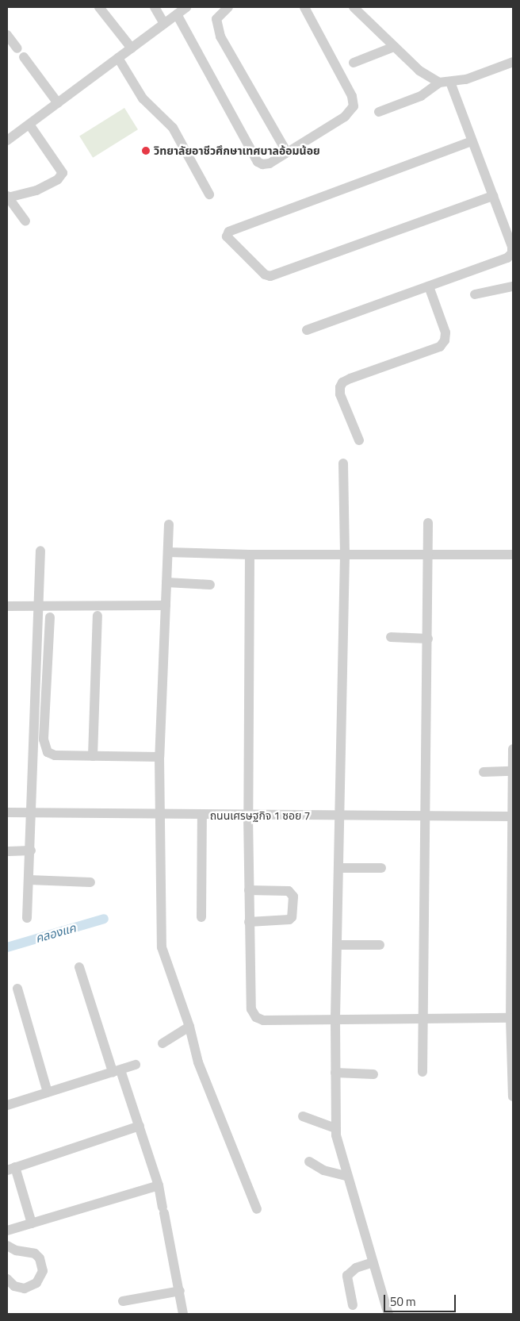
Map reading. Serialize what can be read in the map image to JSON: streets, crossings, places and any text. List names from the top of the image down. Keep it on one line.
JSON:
{"streets":{"street":["ถนนเศรษฐกิจ 1 ซอย 7"]},"water":["คลองแค"],"places":["วิทยาลัยอาชีวศึกษาเทศบาลอ้อมน้อย"],"scale_bar":"50 m"}
